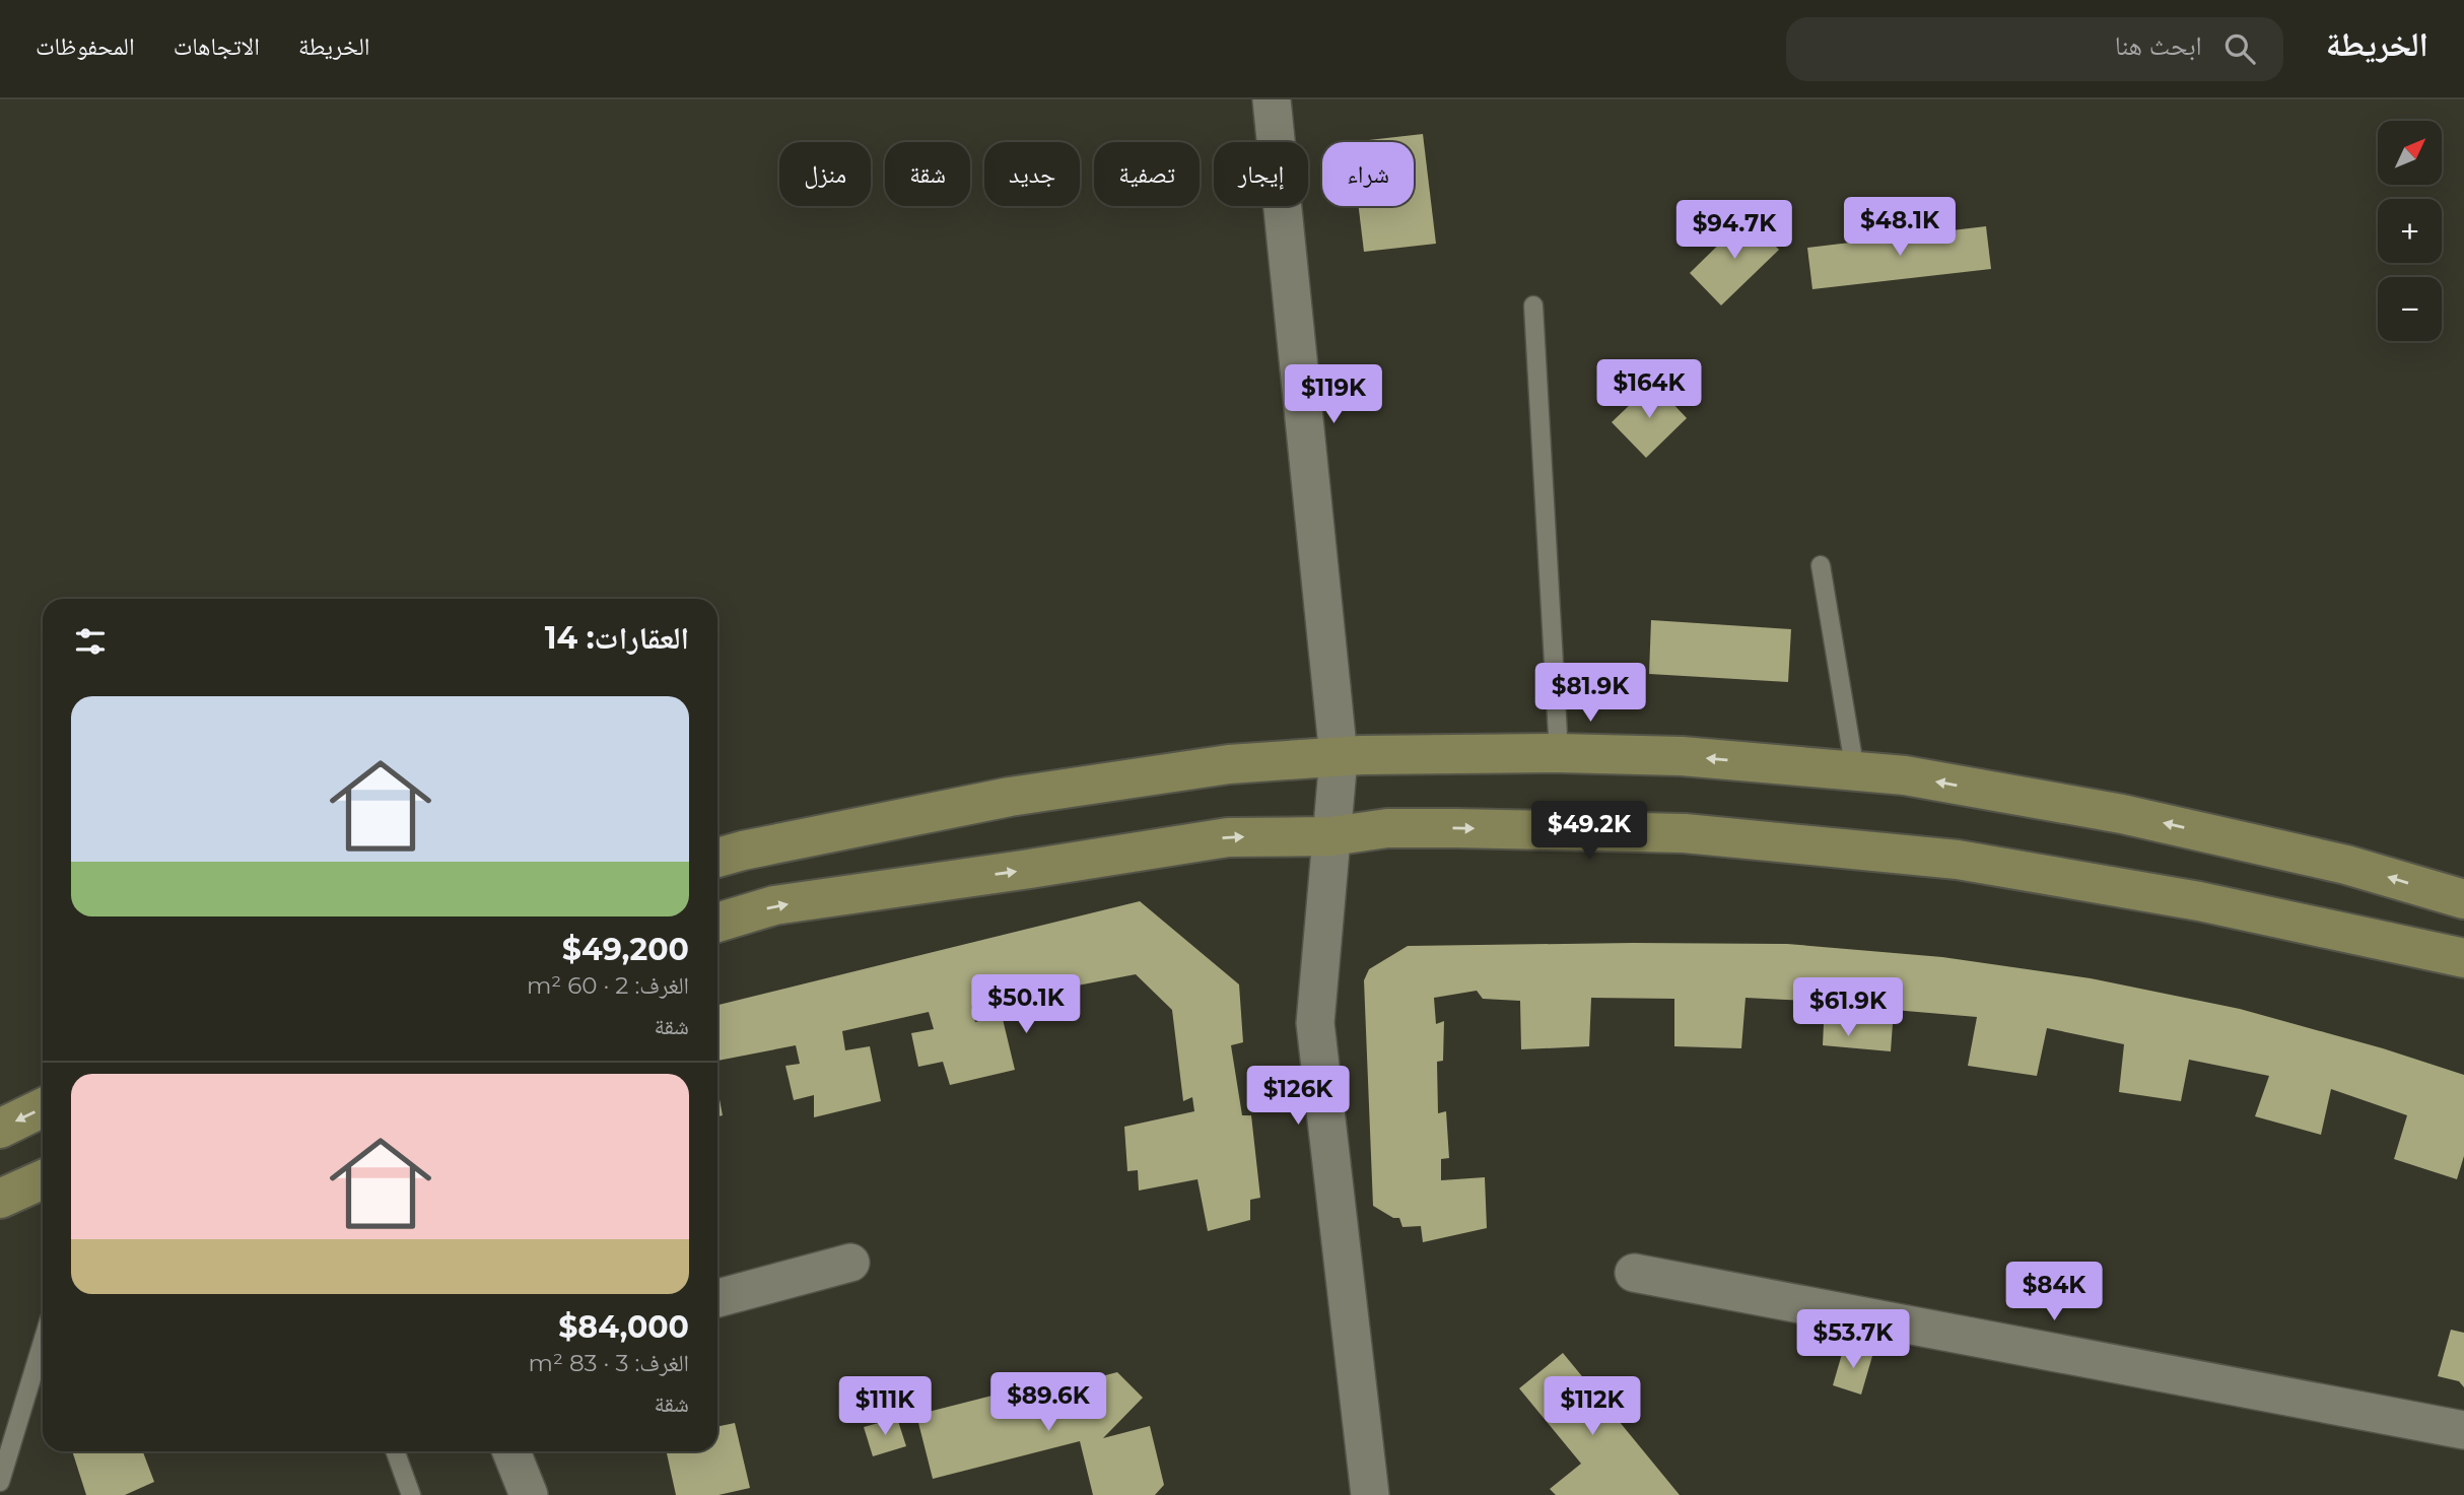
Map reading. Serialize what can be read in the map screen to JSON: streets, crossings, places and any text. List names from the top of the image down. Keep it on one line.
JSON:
{"north":"top right","page":{"header":"الخريطة","search":"ابحث هنا","nav":["الخريطة","الاتجاهات","المحفوظات"],"map_buttons":["+","−"],"chip":["شراء","إيجار","تصفية","جديد","شقة","منزل"],"price":["$48.1K","$94.7K","$164K","$119K","$81.9K","$49.2K","$50.1K","$61.9K","$126K","$84K","$53.7K","$89.6K","$111K","$112K"],"heading":"العقارات: 14","list":[{"name":"$49,200","note":"الغرف: 2 · 60 m² · شقة"},{"name":"$84,000","note":"الغرف: 3 · 83 m² · شقة"}]}}
